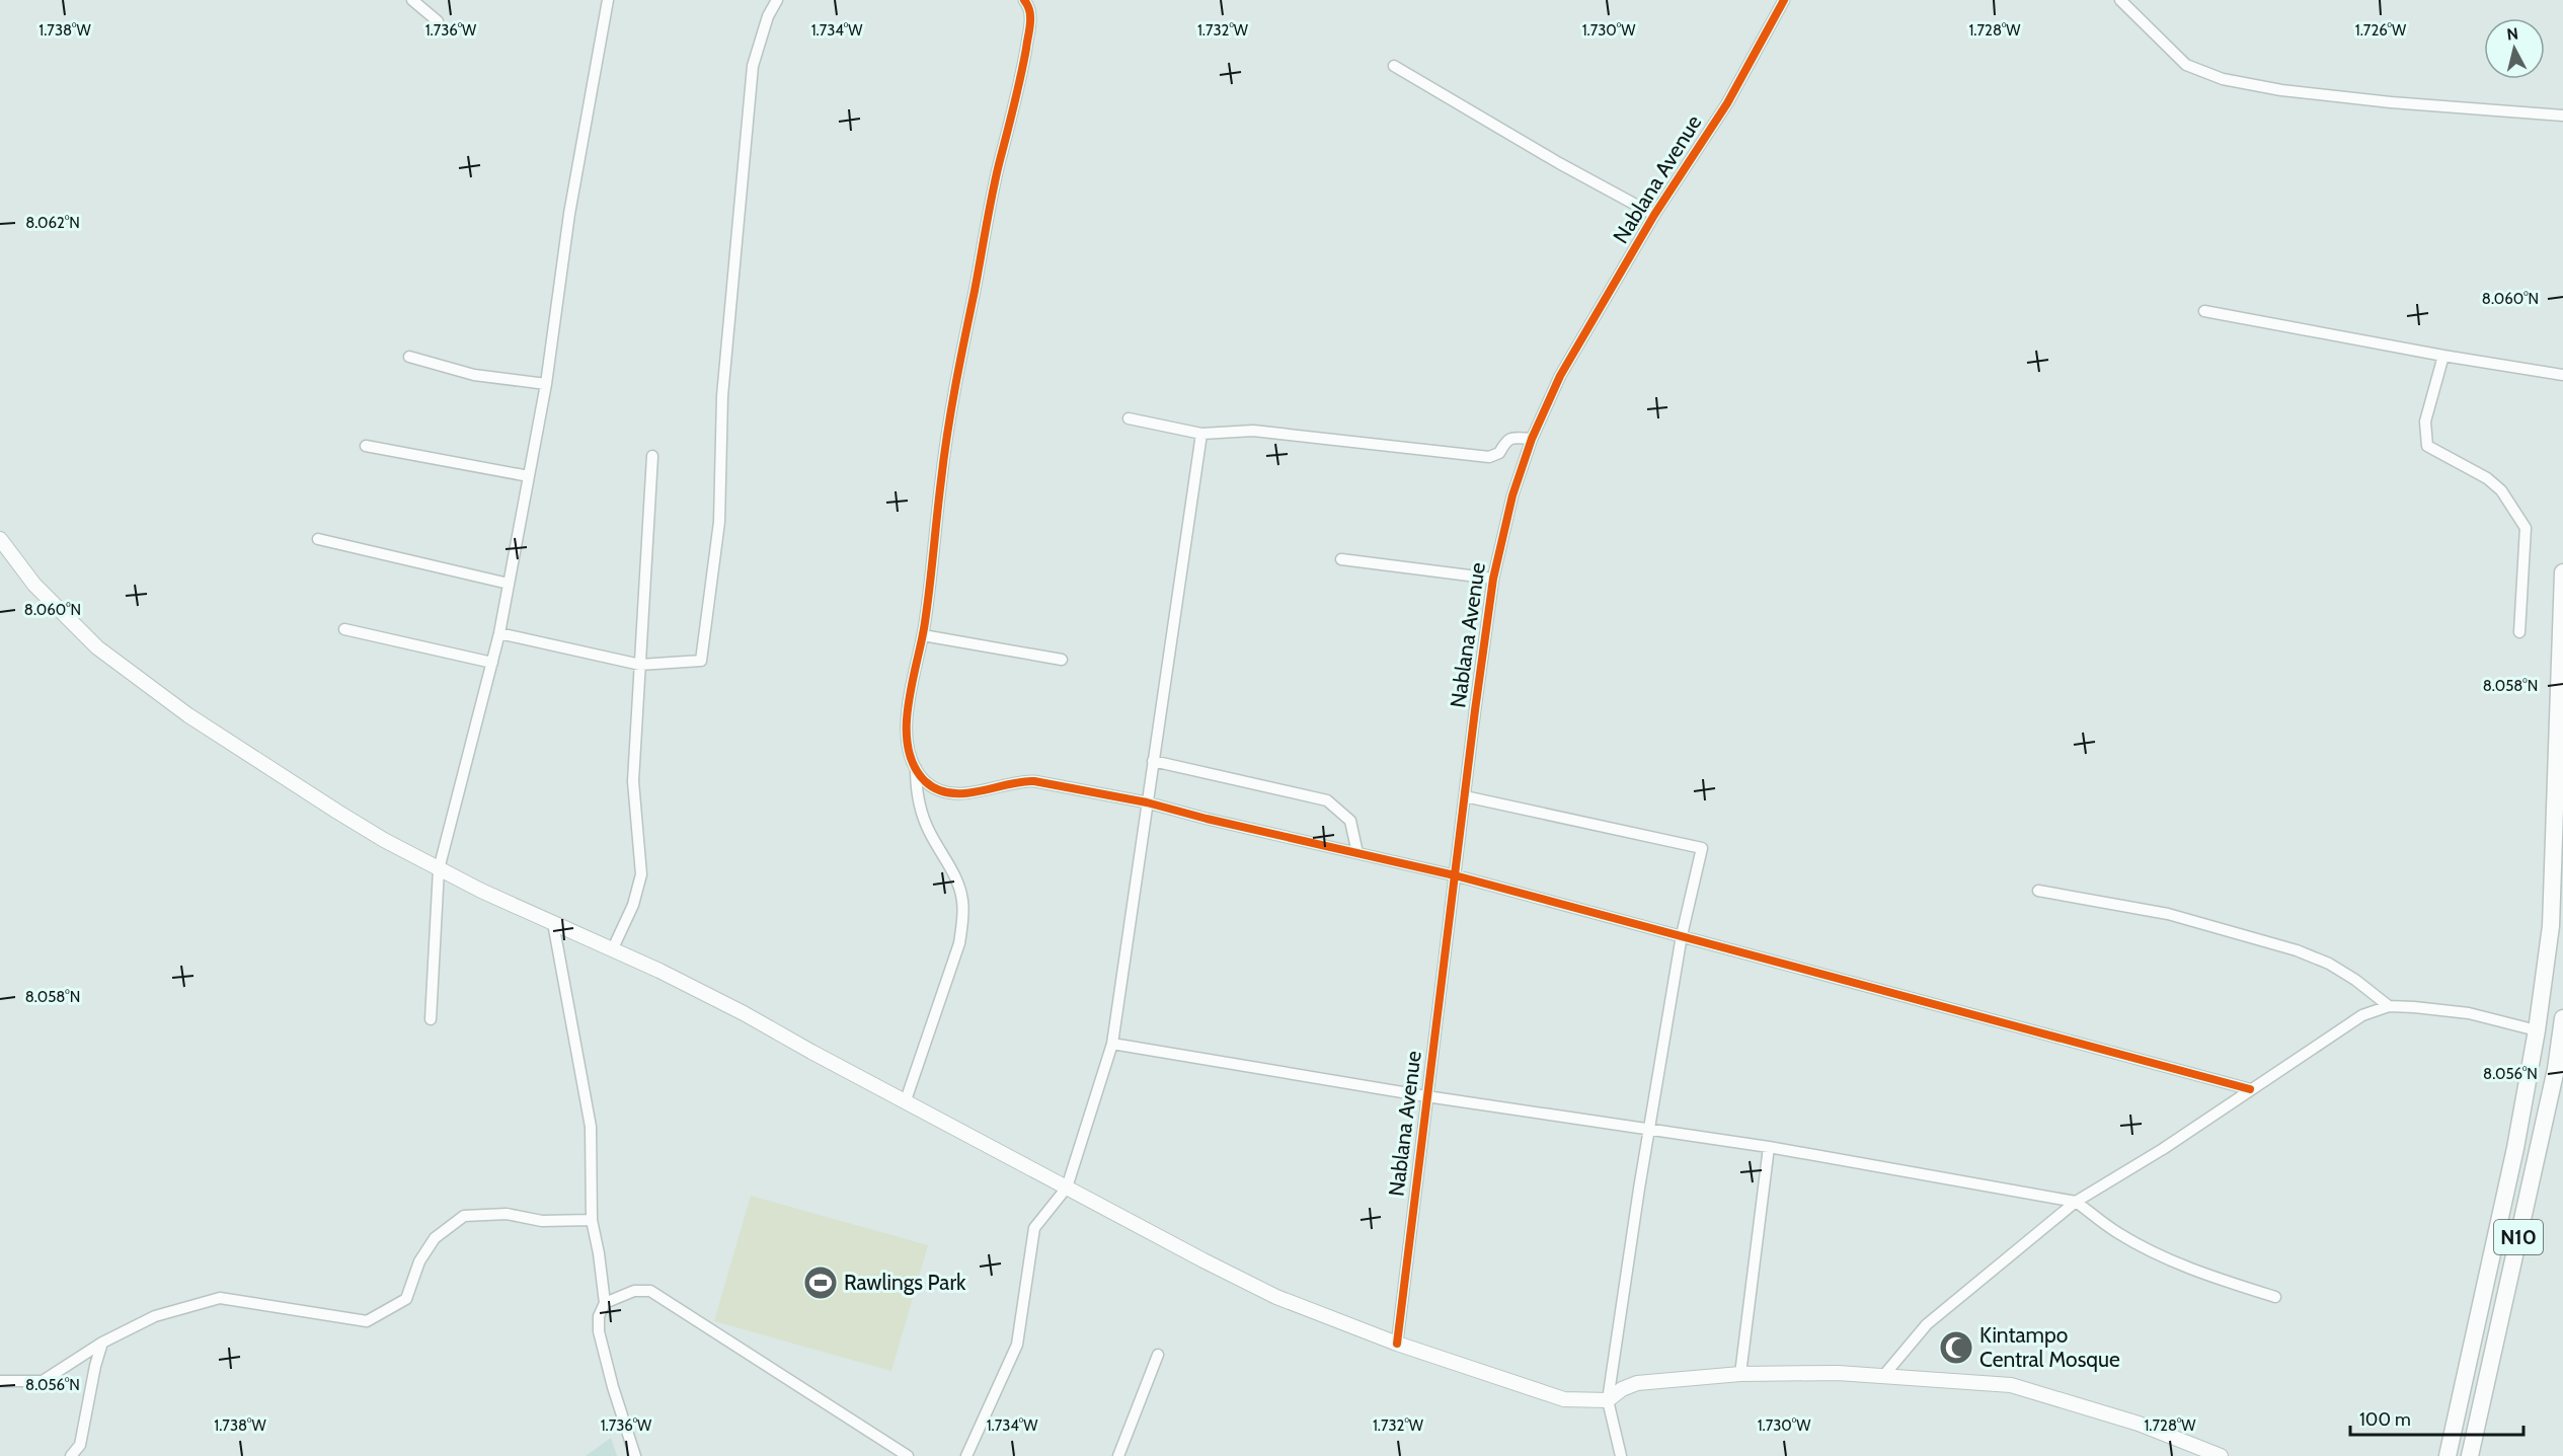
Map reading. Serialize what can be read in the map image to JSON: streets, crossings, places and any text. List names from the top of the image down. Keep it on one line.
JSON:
{"streets":{"highway":["N10"],"street":["Nablana Avenue"]},"places":{"sports":["Rawlings Park"],"mosque":["Kintampo Central Mosque"]},"scale_bar":"100 m","north":"top","coordinates":["1.738°W","1.736°W","1.734°W","1.732°W","1.730°W","1.728°W","1.726°W","8.062°N","8.060°N","8.058°N","8.056°N"]}
